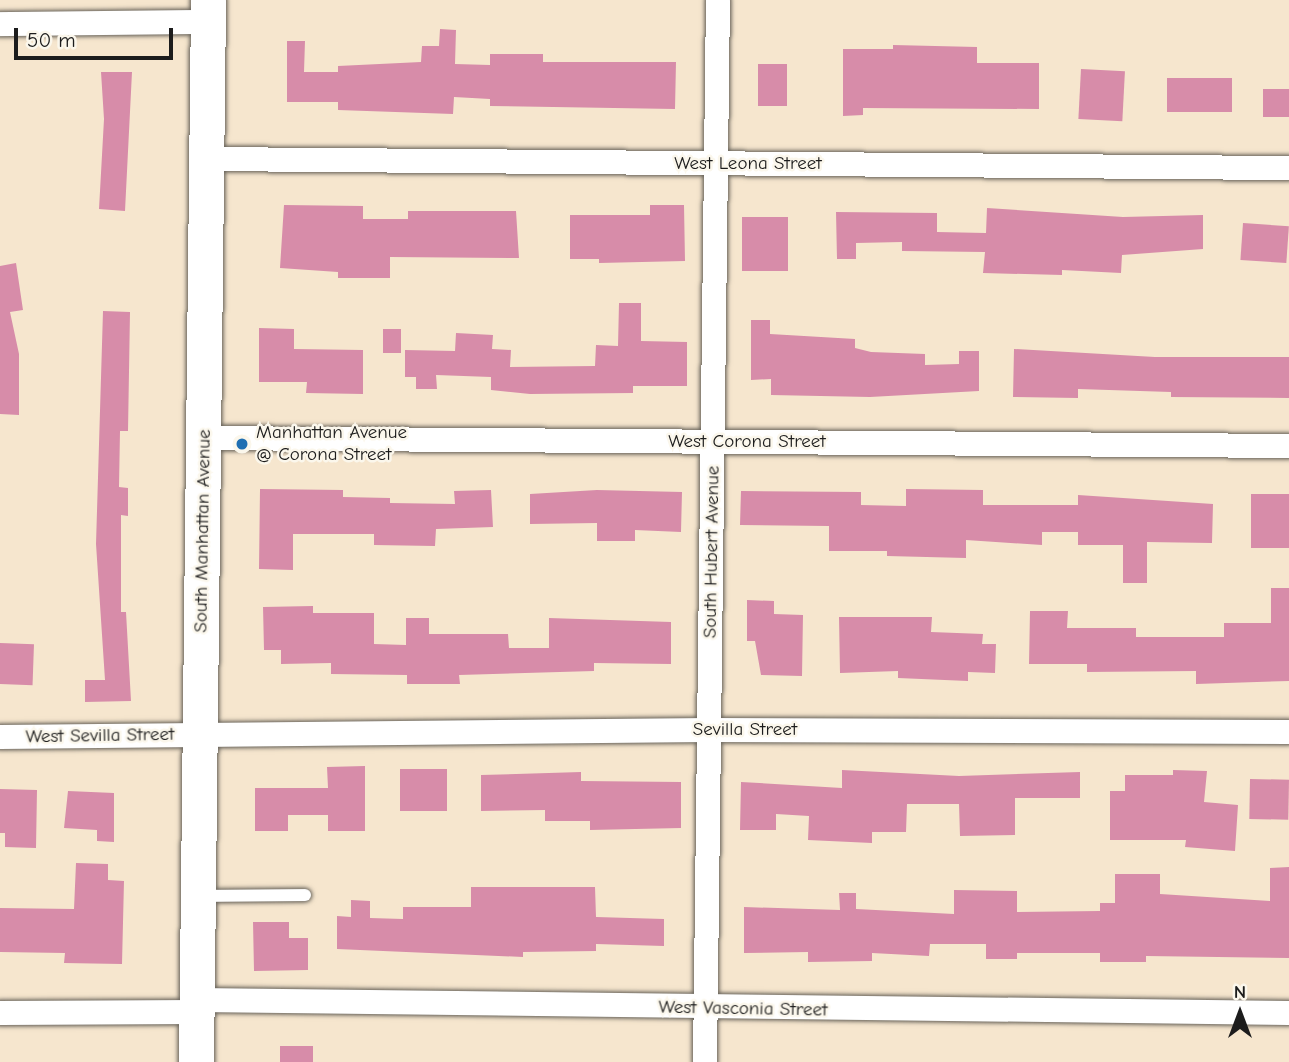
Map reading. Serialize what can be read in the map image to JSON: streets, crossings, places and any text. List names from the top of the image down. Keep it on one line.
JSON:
{"streets":{"main road":["South Manhattan Avenue"],"street":["West Leona Street","West Corona Street","South Hubert Avenue","Sevilla Street","West Sevilla Street","West Vasconia Street"]},"crossings":[["West Leona Street","South Manhattan Avenue"],["West Leona Street","South Hubert Avenue"],["West Corona Street","South Manhattan Avenue"],["West Corona Street","South Hubert Avenue"],["South Manhattan Avenue","Sevilla Street"],["South Manhattan Avenue","West Sevilla Street"],["South Manhattan Avenue","West Vasconia Street"],["South Hubert Avenue","Sevilla Street"],["South Hubert Avenue","West Vasconia Street"],["Sevilla Street","West Sevilla Street"]],"places":["Manhattan Avenue @ Corona Street"],"scale_bar":"50 m","north":"top"}
